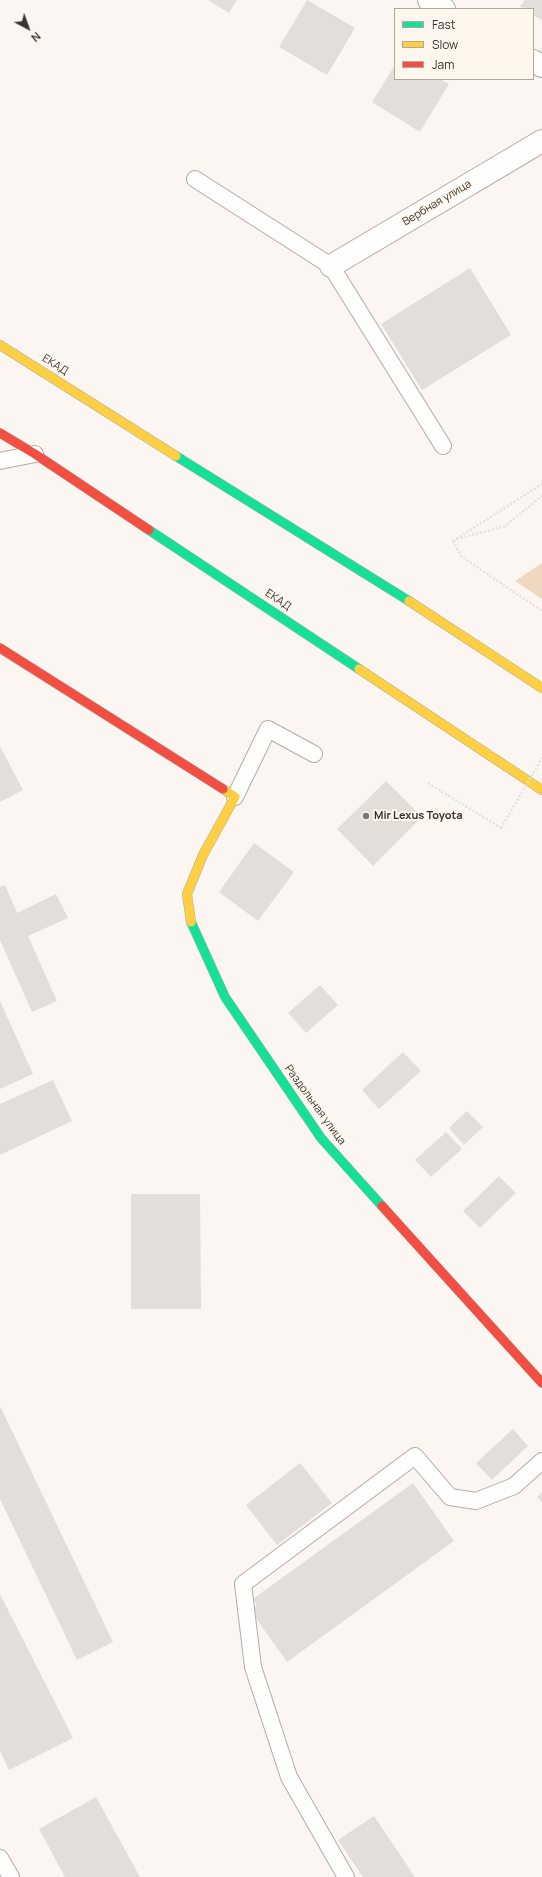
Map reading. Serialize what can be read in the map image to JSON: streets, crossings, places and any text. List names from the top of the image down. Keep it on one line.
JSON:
{"streets":{"main road":["ЕКАД","Раздольная улица"],"street":["Вербная улица"]},"places":["Mir Lexus Toyota"],"legend":["Fast","Slow","Jam"],"north":"bottom right"}
